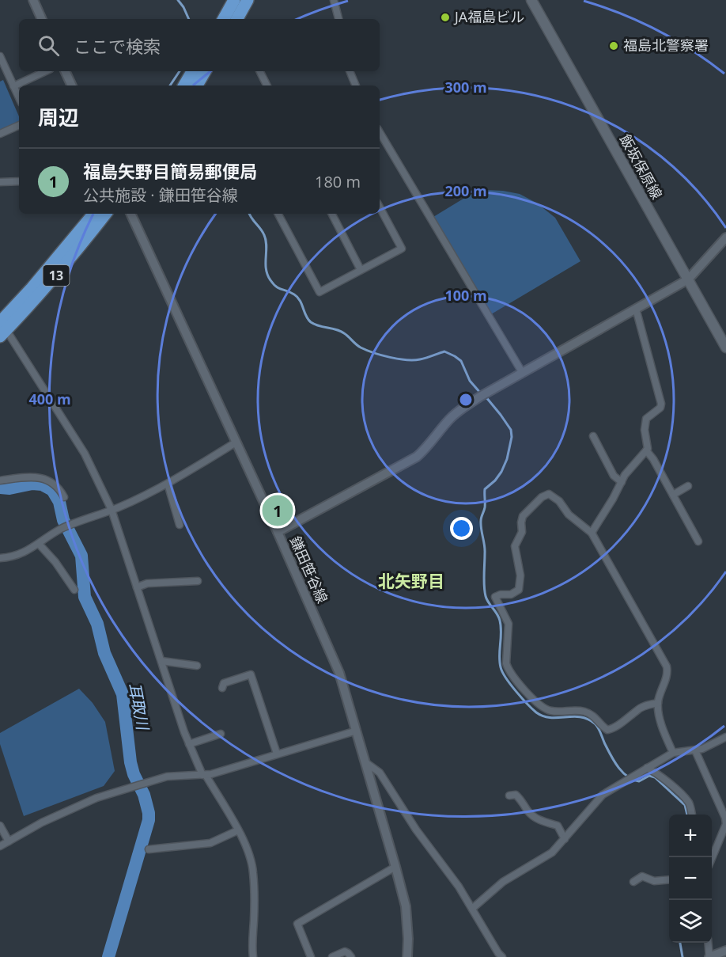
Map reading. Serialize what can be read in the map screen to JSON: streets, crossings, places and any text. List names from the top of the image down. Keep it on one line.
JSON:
{"streets":{"highway":["13"],"main road":["飯坂保原線"],"street":["鎌田笹谷線"]},"districts":["北矢野目"],"water":["耳取川"],"places":["JA福島ビル","福島北警察署"],"page":{"search":"ここで検索","heading":"周辺","list":[{"mark":"1","name":"福島矢野目簡易郵便局","note":"公共施設 · 鎌田笹谷線","value":"180 m"}],"pins":"1","map_buttons":["+","−"]},"rings":["300 m","200 m","100 m","400 m"]}
